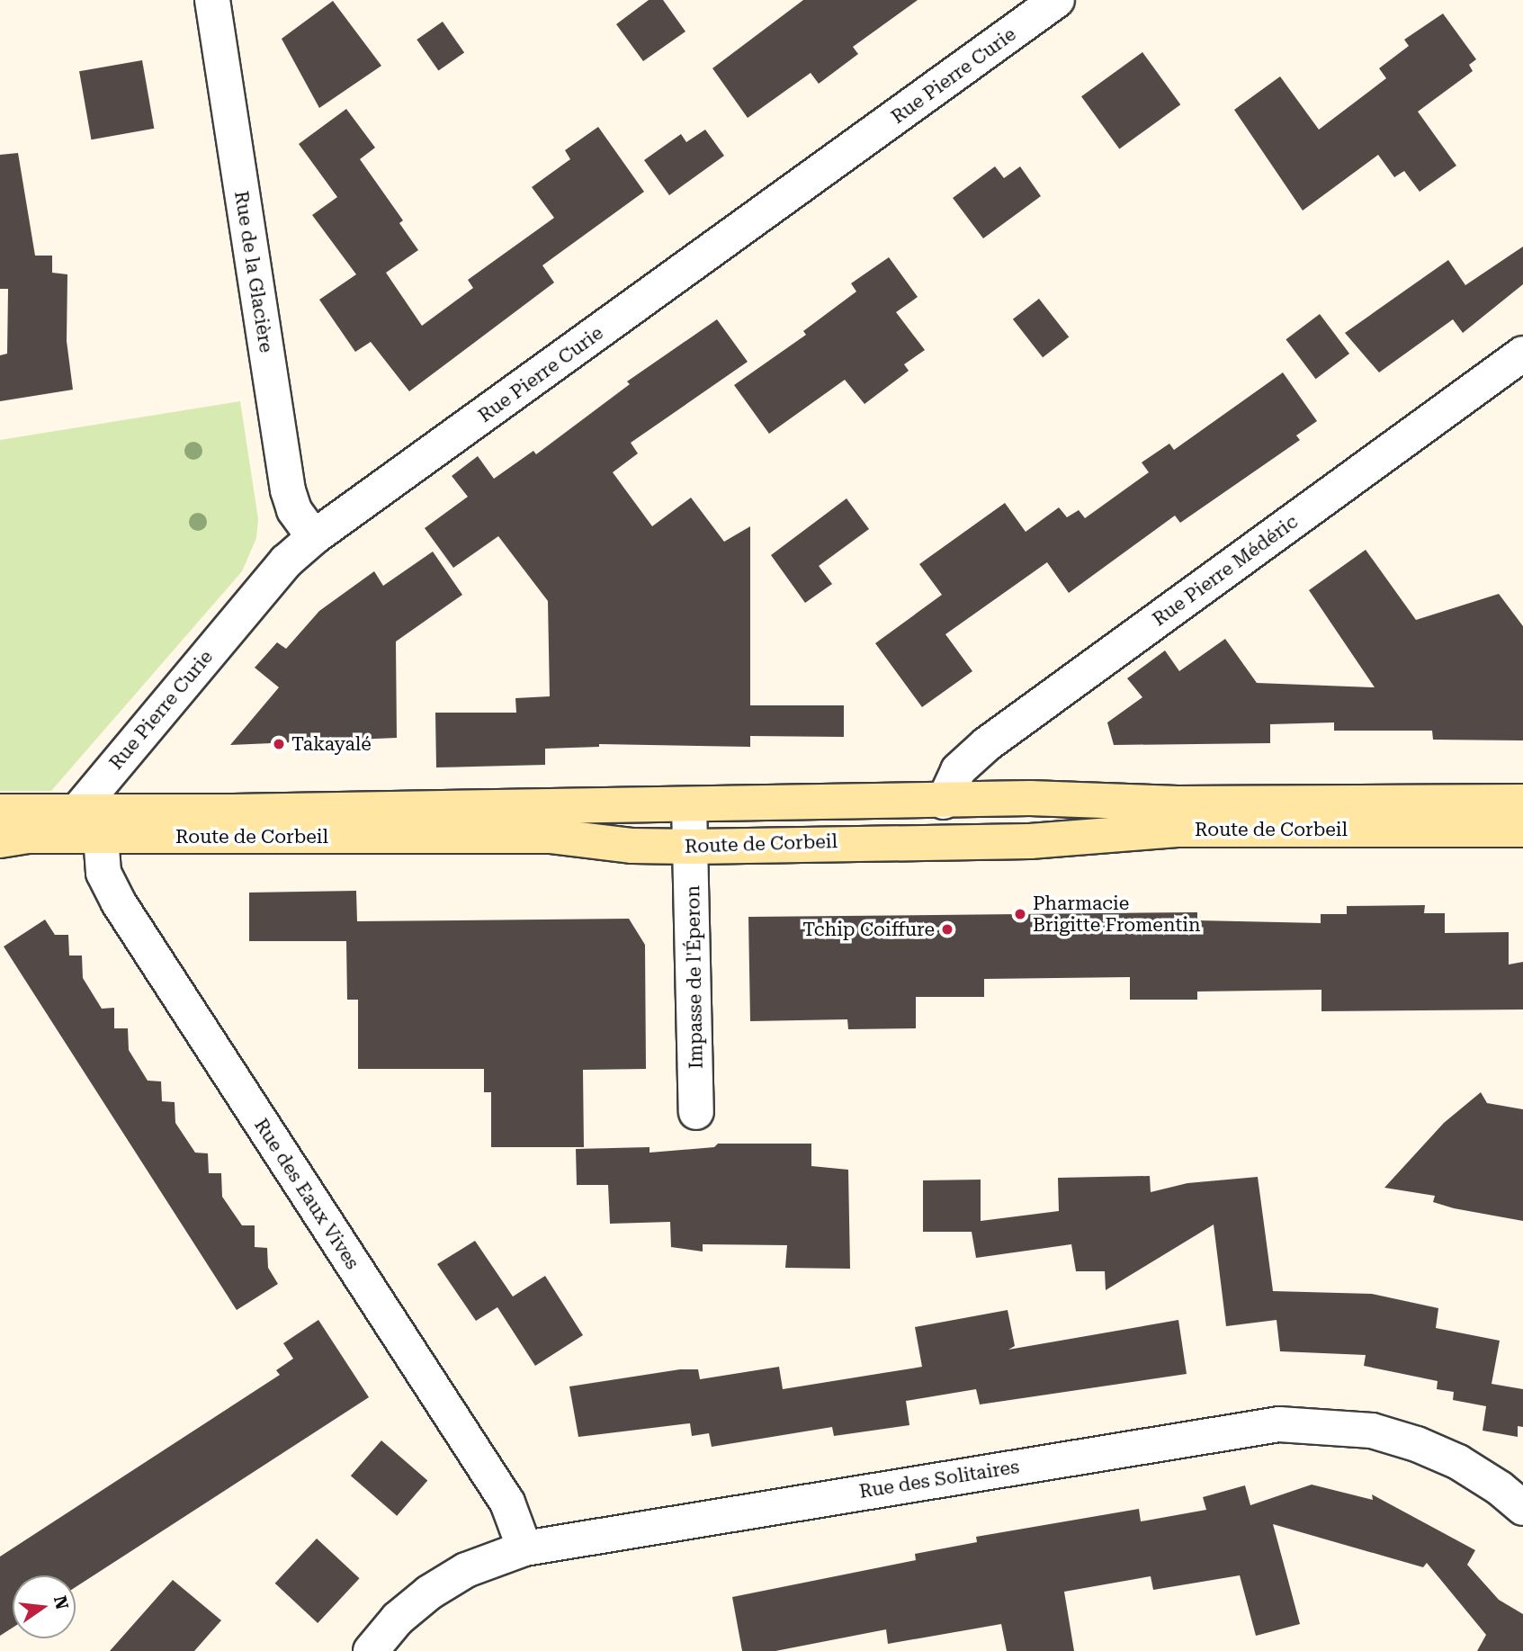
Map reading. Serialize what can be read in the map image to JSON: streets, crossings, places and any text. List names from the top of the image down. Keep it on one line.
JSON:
{"streets":{"main road":["Route de Corbeil"],"street":["Rue Pierre Curie","Rue de la Glacière","Rue Pierre Médéric","Impasse de l'Éperon","Rue des Eaux Vives","Rue des Solitaires"]},"crossings":[["Rue Pierre Curie","Rue de la Glacière"],["Rue Pierre Curie","Route de Corbeil"],["Rue Pierre Médéric","Route de Corbeil"],["Route de Corbeil","Impasse de l'Éperon"],["Route de Corbeil","Rue des Eaux Vives"],["Rue des Eaux Vives","Rue des Solitaires"]],"places":["Takayalé","Pharmacie Brigitte Fromentin","Tchip Coiffure"],"north":"right"}
